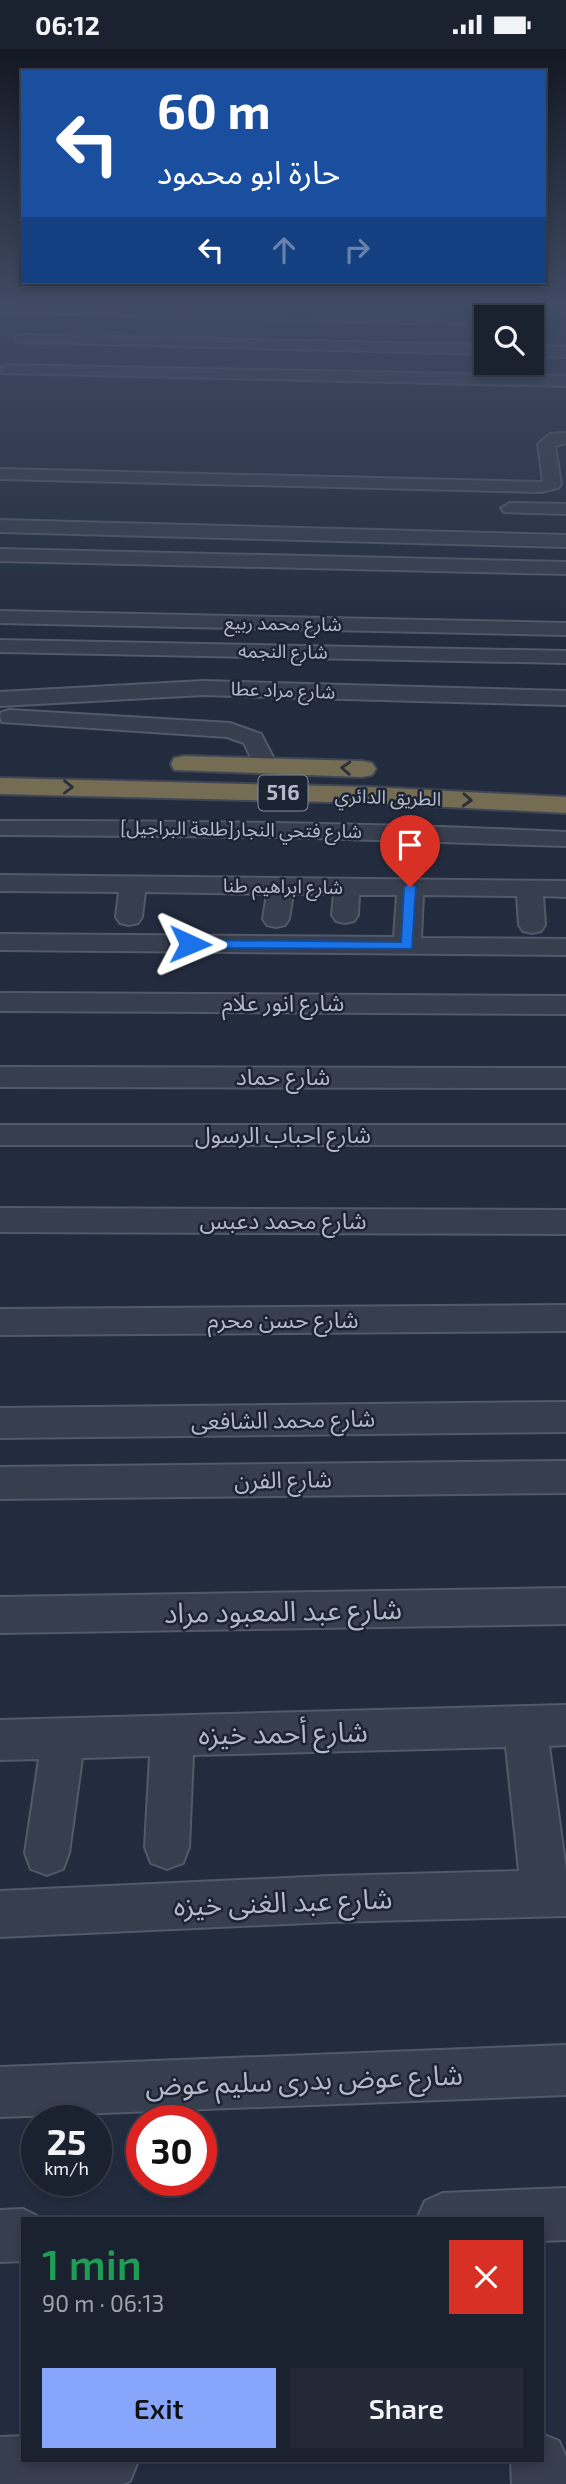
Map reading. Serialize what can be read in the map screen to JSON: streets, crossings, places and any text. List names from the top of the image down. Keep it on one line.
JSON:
{"streets":{"highway":["516","الطريق الدائري"],"street":["شارع محمد ربيع","شارع النجمه","شارع مراد عطا","شارع فتحي النجار[طلعة البراجيل]","شارع ابراهيم طنا","شارع انور علام","شارع حماد","شارع احباب الرسول","شارع محمد دعبس","شارع حسن محرم","شارع محمد الشافعى","شارع الفرن","شارع عبد المعبود مراد","شارع أحمد خيزه","شارع عبد الغنى خيزه","شارع عوض بدرى سليم عوض"]},"page":{"status":"06:12","turn":["60 m","حارة ابو محمود"],"speed":"25 km/h","limit":"30","heading":["1 min","90 m · 06:13"],"buttons":["Exit","Share"]}}
